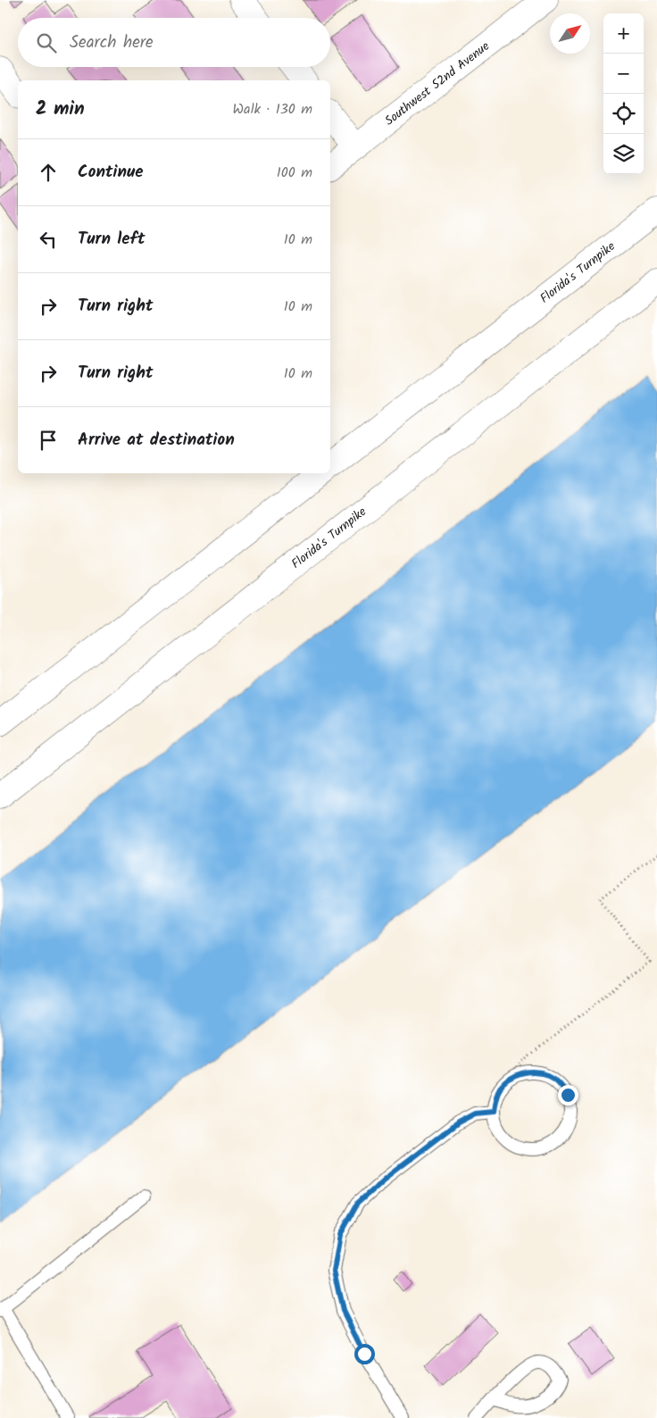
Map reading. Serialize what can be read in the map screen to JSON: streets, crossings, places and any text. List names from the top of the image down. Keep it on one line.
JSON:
{"streets":{"main road":["Southwest 52nd Avenue","Florida's Turnpike"]},"north":"top right","page":{"map_buttons":["+","−"],"search":"Search here","heading":["2 min","Walk · 130 m"],"list":[["Continue","100 m"],["Turn left","10 m"],["Turn right","10 m"],["Turn right","10 m"],"Arrive at destination"]}}
